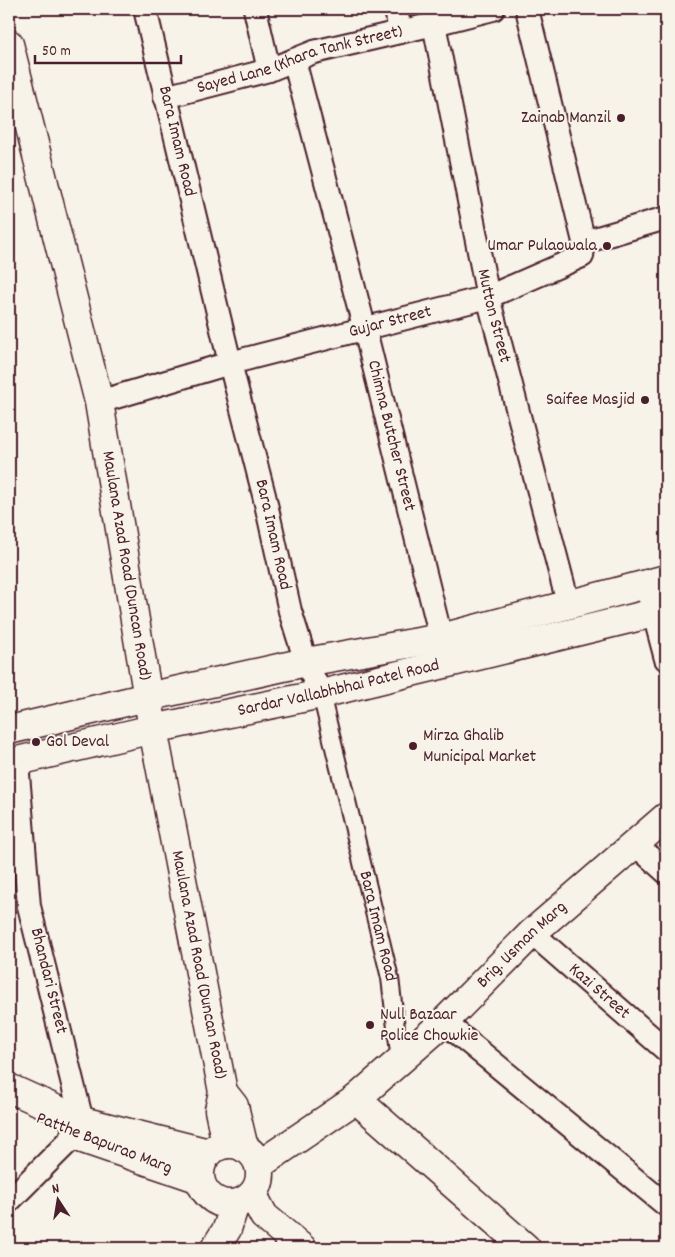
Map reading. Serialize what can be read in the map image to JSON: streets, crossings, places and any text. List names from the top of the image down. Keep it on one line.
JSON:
{"streets":{"main road":["Maulana Azad Road (Duncan Road)","Sardar Vallabhbhai Patel Road","Brig. Usman Marg","Patthe Bapurao Marg"],"street":["Sayed Lane (Khara Tank Street)","Bara Imam Road","Mutton Street","Gujar Street","Chimna Butcher Street","Bhandari Street","Kazi Street"]},"crossings":[["Sayed Lane (Khara Tank Street)","Bara Imam Road"],["Sayed Lane (Khara Tank Street)","Mutton Street"],["Sayed Lane (Khara Tank Street)","Chimna Butcher Street"],["Bara Imam Road","Gujar Street"],["Bara Imam Road","Sardar Vallabhbhai Patel Road"],["Bara Imam Road","Brig. Usman Marg"],["Mutton Street","Gujar Street"],["Mutton Street","Sardar Vallabhbhai Patel Road"],["Gujar Street","Chimna Butcher Street"],["Gujar Street","Maulana Azad Road (Duncan Road)"],["Chimna Butcher Street","Sardar Vallabhbhai Patel Road"],["Maulana Azad Road (Duncan Road)","Sardar Vallabhbhai Patel Road"],["Maulana Azad Road (Duncan Road)","Brig. Usman Marg"],["Maulana Azad Road (Duncan Road)","Patthe Bapurao Marg"],["Sardar Vallabhbhai Patel Road","Bhandari Street"],["Brig. Usman Marg","Kazi Street"],["Brig. Usman Marg","Patthe Bapurao Marg"],["Bhandari Street","Patthe Bapurao Marg"]],"places":["Zainab Manzil","Umar Pulaowala","Saifee Masjid","Gol Deval","Mirza Ghalib Municipal Market","Null Bazaar Police Chowkie"],"scale_bar":"50 m","north":"top"}
